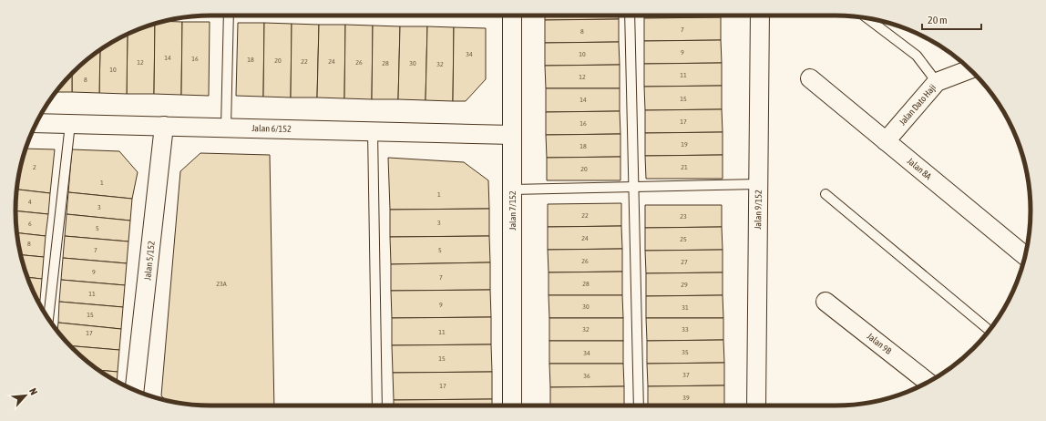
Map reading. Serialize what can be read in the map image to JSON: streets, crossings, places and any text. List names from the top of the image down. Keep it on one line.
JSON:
{"streets":{"street":["Jalan Dato Haji","Jalan 6/152","Jalan 8A","Jalan 9/152","Jalan 7/152","Jalan 5/152","Jalan 9B"]},"crossings":[["Jalan Dato Haji","Jalan 8A"],["Jalan 6/152","Jalan 7/152"],["Jalan 6/152","Jalan 5/152"]],"house_numbers":["7","8","9","34","10","14","16","18","20","22","24","12","26","28","30","32","10","11","12","8","15","14","17","16","19","18","2","21","20","1","1","4","3","22","23","3","6","5","24","25","8","7","5","26","27","9","7","23A","28","29","11","9","30","31","15","32","33","11","17","35","34","15","37","36","17","39"],"scale_bar":"20 m","north":"top right"}
